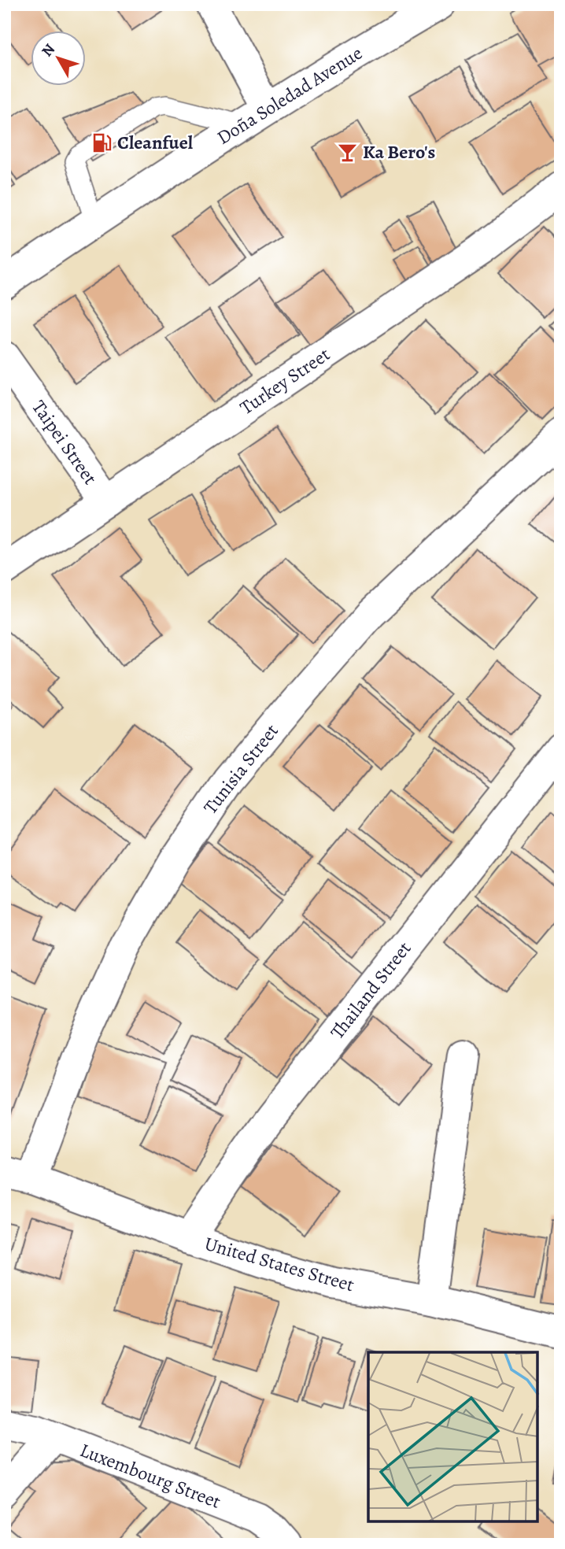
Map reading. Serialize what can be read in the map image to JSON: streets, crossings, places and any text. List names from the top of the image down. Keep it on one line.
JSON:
{"streets":{"street":["Doña Soledad Avenue","Turkey Street","Taipei Street","Tunisia Street","Thailand Street","United States Street","Luxembourg Street"]},"crossings":[["Turkey Street","Taipei Street"],["Tunisia Street","United States Street"],["Thailand Street","United States Street"]],"places":{"fuel station":["Cleanfuel"],"bar":["Ka Bero's"]},"north":"top left"}
